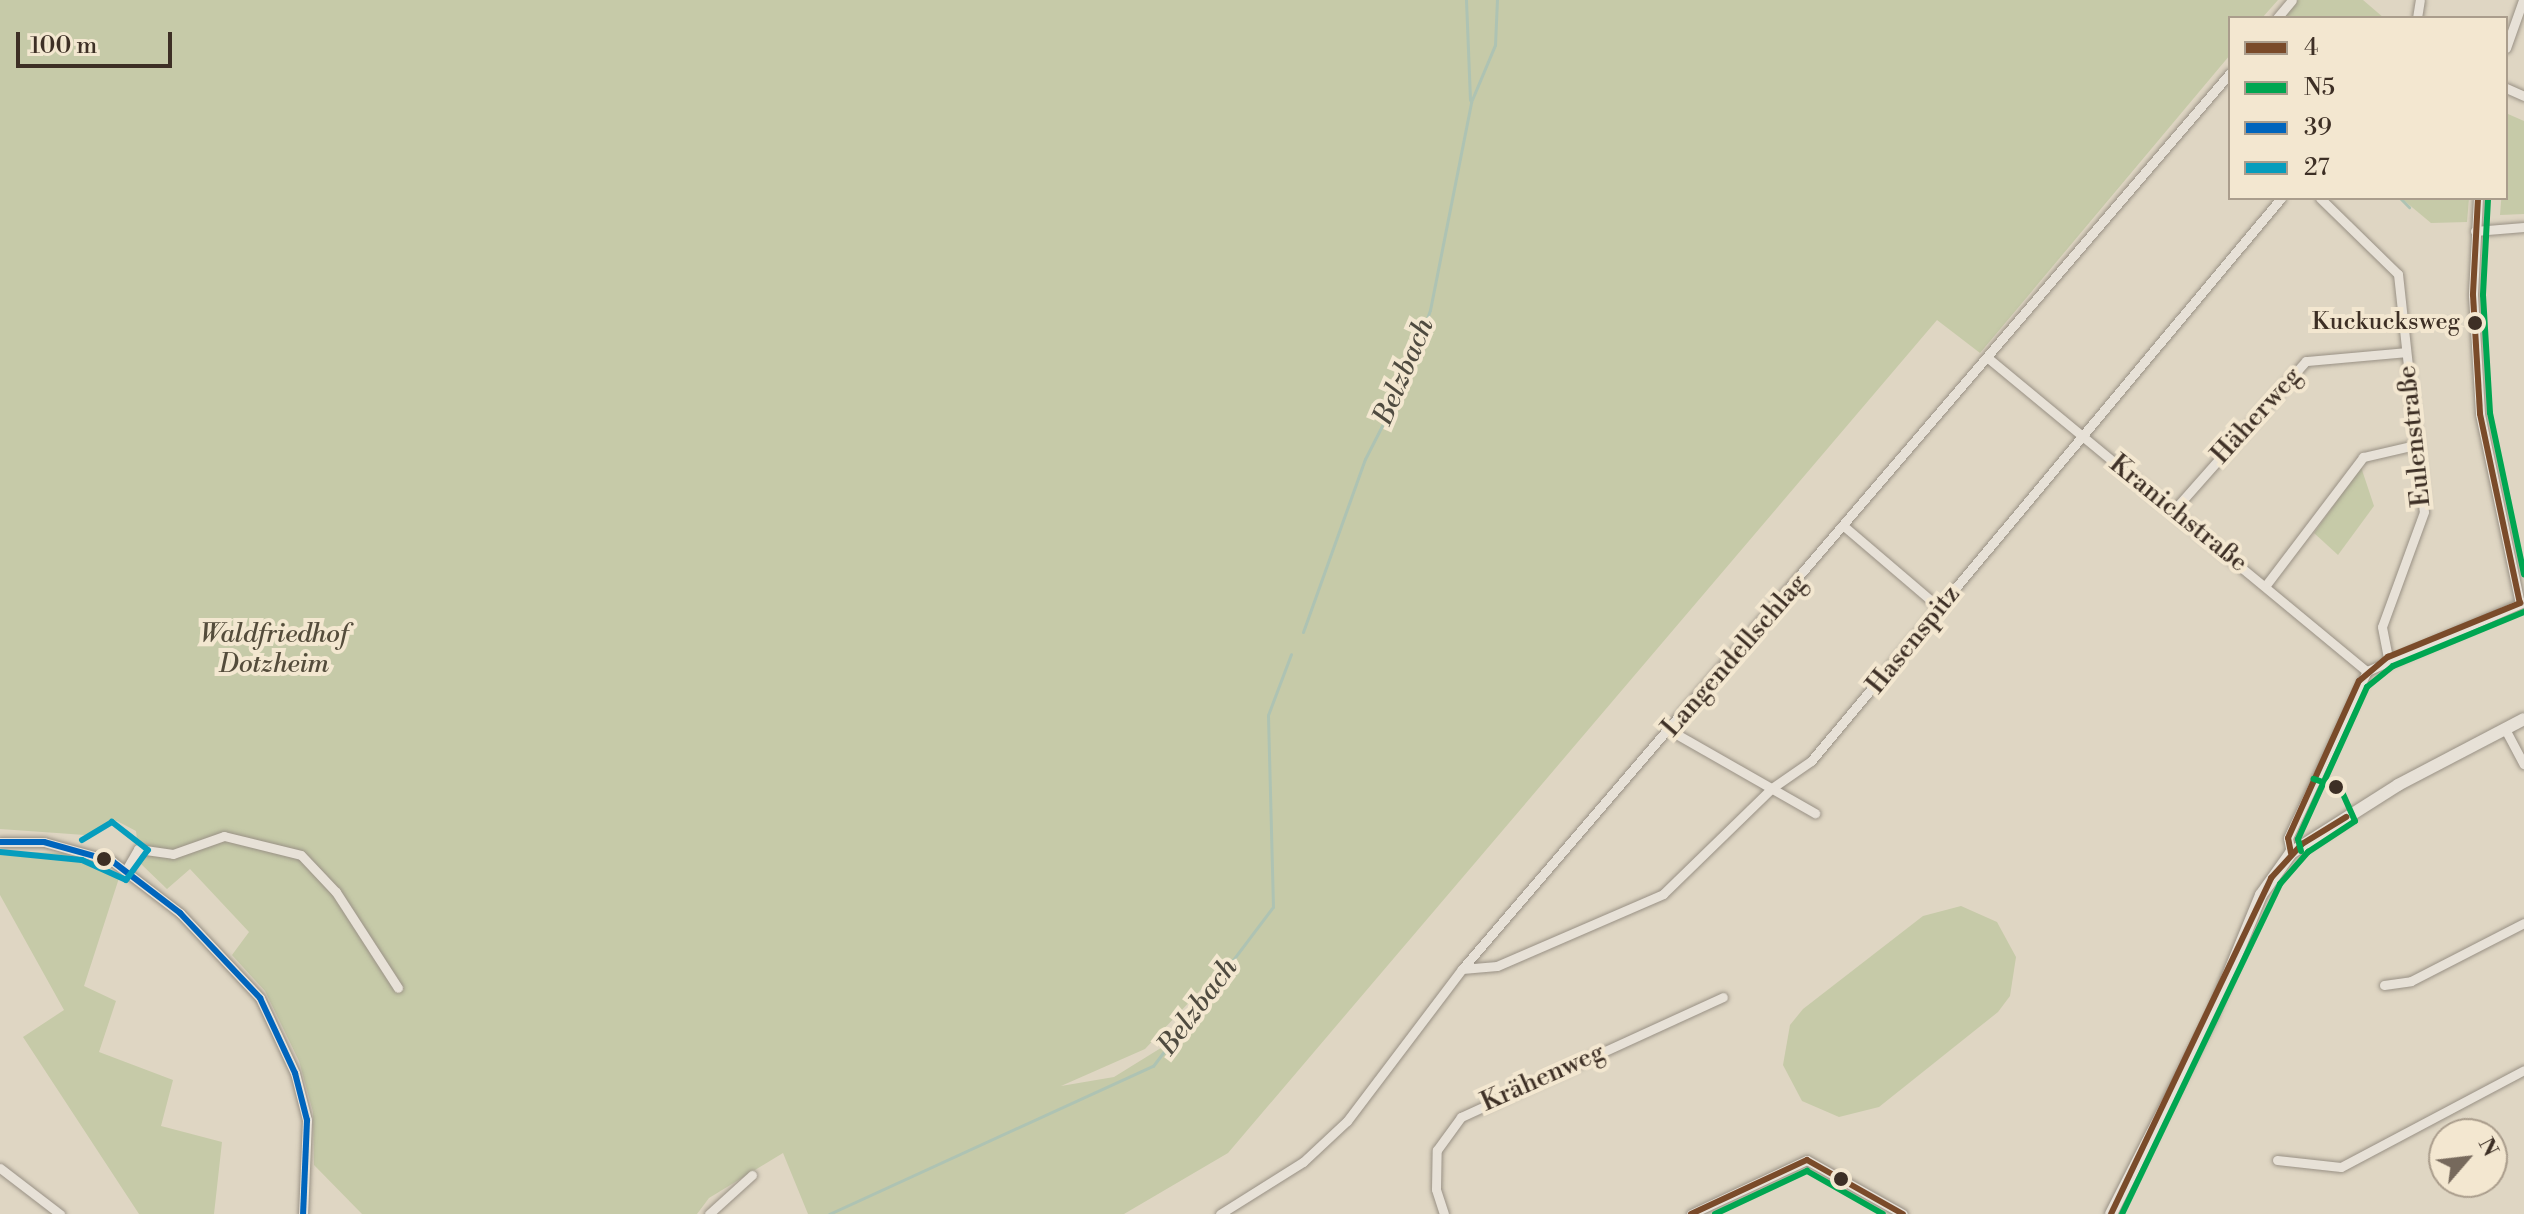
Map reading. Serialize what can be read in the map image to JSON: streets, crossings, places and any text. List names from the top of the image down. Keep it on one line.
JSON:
{"streets":{"street":["Häherweg","Eulenstraße","Kranichstraße","Hasenspitz","Langendellschlag","Krähenweg"]},"crossings":[["Häherweg","Eulenstraße"],["Häherweg","Kranichstraße"],["Kranichstraße","Hasenspitz"],["Kranichstraße","Langendellschlag"],["Hasenspitz","Langendellschlag"]],"water":["Belzbach"],"parks":["Waldfriedhof Dotzheim"],"places":["Kuckucksweg"],"lines":["transit line 4","transit line N5","transit line 27","transit line 39"],"legend":["4","N5","39","27"],"scale_bar":"100 m","north":"top right"}
